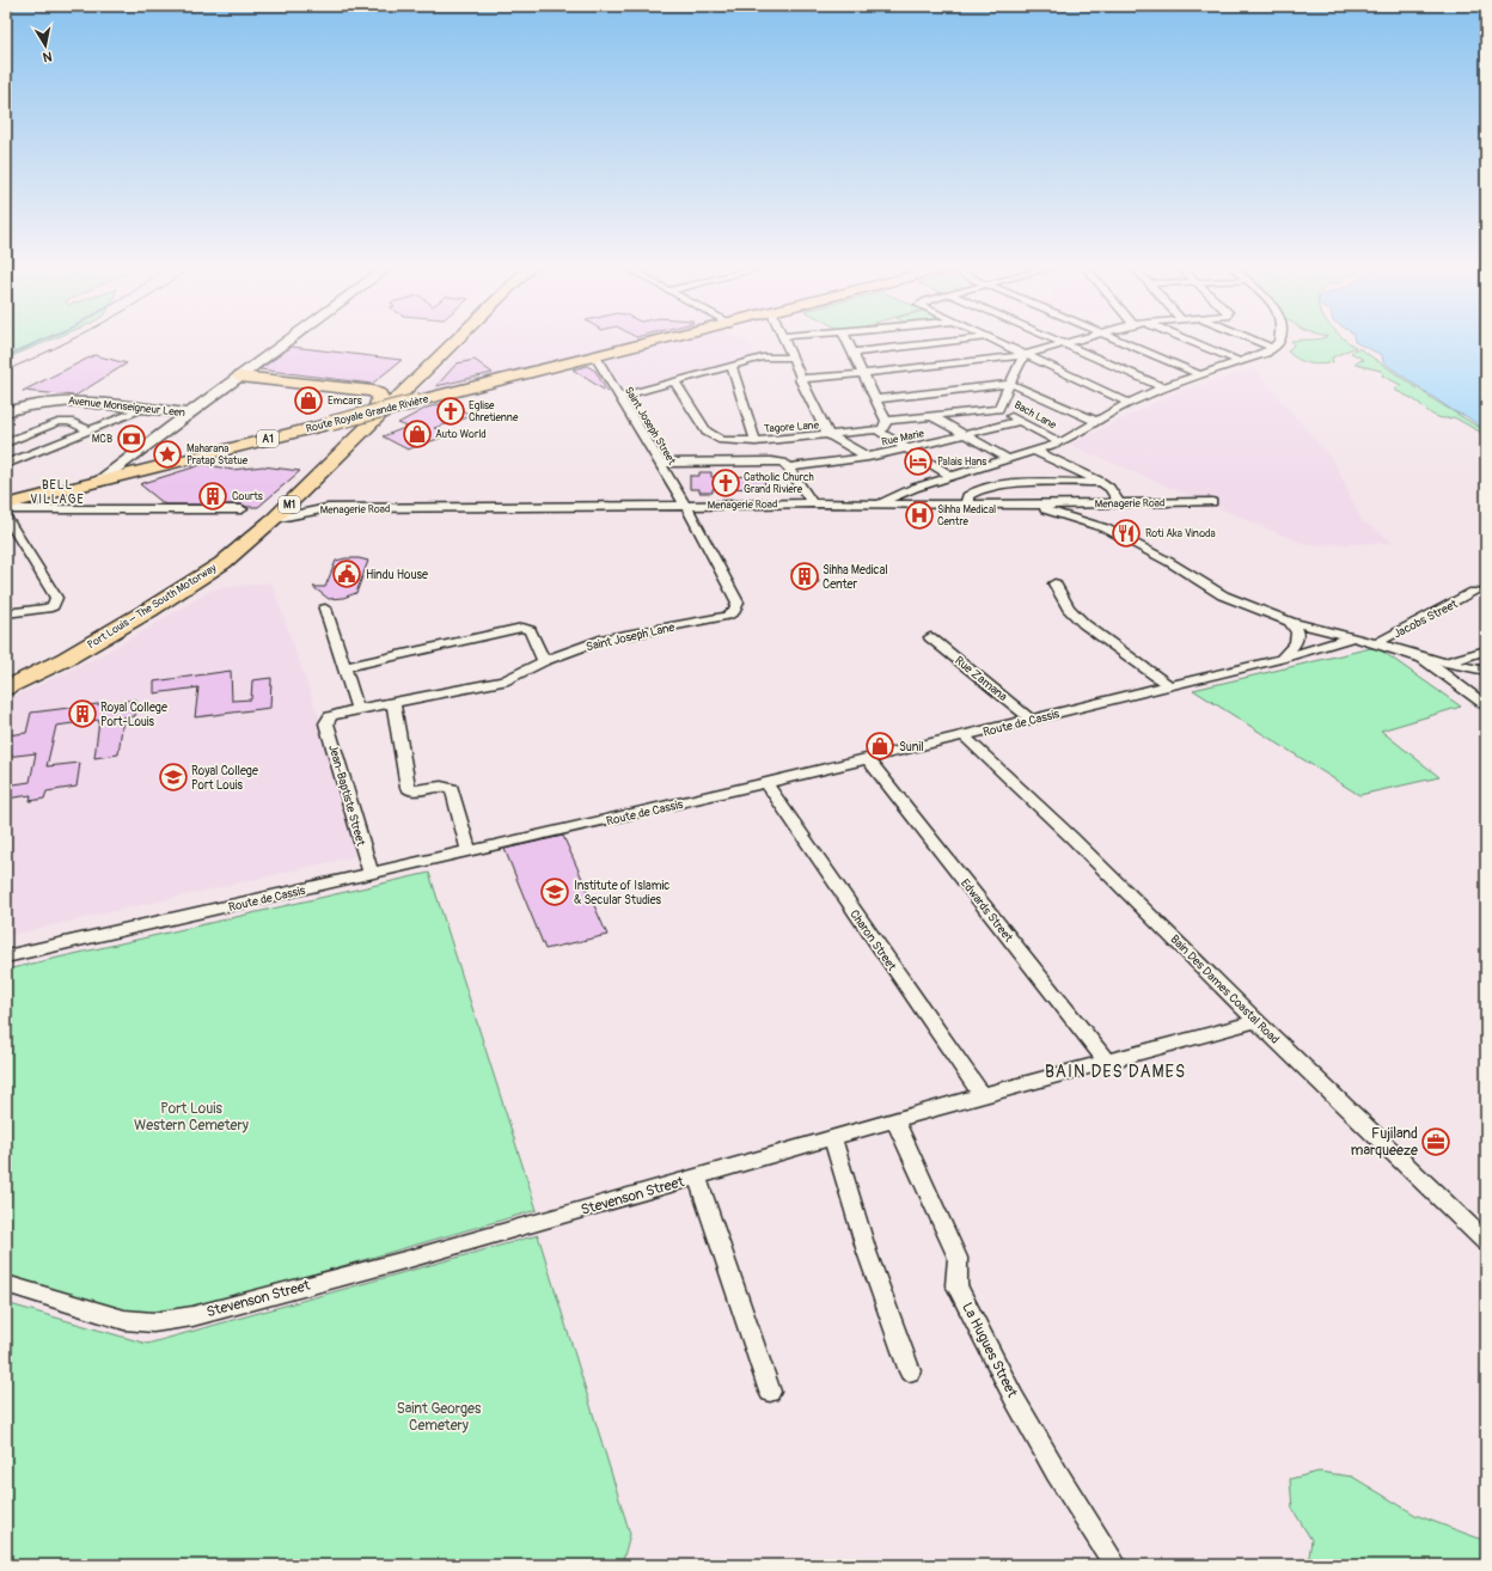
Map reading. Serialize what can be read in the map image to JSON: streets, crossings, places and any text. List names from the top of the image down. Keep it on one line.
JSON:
{"streets":{"highway":["M1","Port Louis – The South Motorway"],"main road":["Avenue Monseigneur Leen","Route Royale Grande Rivière","A1"],"street":["Bach Lane","Saint Joseph Street","Tagore Lane","Rue Marie","Menagerie Road","Jacobs Street","Saint Joseph Lane","Rue Zamana","Route de Cassis","Jean-Baptiste Street","Edwards Street","Charon Street","Bain Des Dames Coastal Road","Stevenson Street","La Hugues Street"]},"crossings":[["Route Royale Grande Rivière","Saint Joseph Street"],["Bach Lane","Tagore Lane"],["Bach Lane","Rue Marie"],["Saint Joseph Street","Menagerie Road"],["Saint Joseph Street","Saint Joseph Lane"],["Menagerie Road","Port Louis – The South Motorway"],["Menagerie Road","Saint Joseph Lane"],["Saint Joseph Lane","Jean-Baptiste Street"],["Rue Zamana","Route de Cassis"],["Route de Cassis","Jean-Baptiste Street"],["Route de Cassis","Edwards Street"],["Route de Cassis","Charon Street"],["Route de Cassis","Bain Des Dames Coastal Road"],["Edwards Street","Stevenson Street"],["Charon Street","Stevenson Street"],["Bain Des Dames Coastal Road","Stevenson Street"],["Stevenson Street","La Hugues Street"]],"districts":["BELL VILLAGE","BAIN DES DAMES"],"parks":["Port Louis Western Cemetery","Saint Georges Cemetery"],"places":{"shop":["Emcars","Auto World","Sunil"],"church":["Eglise Chretienne","Catholic Church Grand Riviere"],"bank":["MCB"],"place":["Maharana Pratap Statue"],"hotel":["Palais Hans"],"building":["Courts","Sihha Medical Center","Royal College Port-Louis"],"hospital":["Sihha Medical Centre"],"restaurant":["Roti Aka Vinoda"],"public building":["Hindu House"],"school or university":["Royal College Port Louis","Institute of Islamic & Secular Studies"],"office":["Fujiland marqueeze"]},"north":"bottom"}
